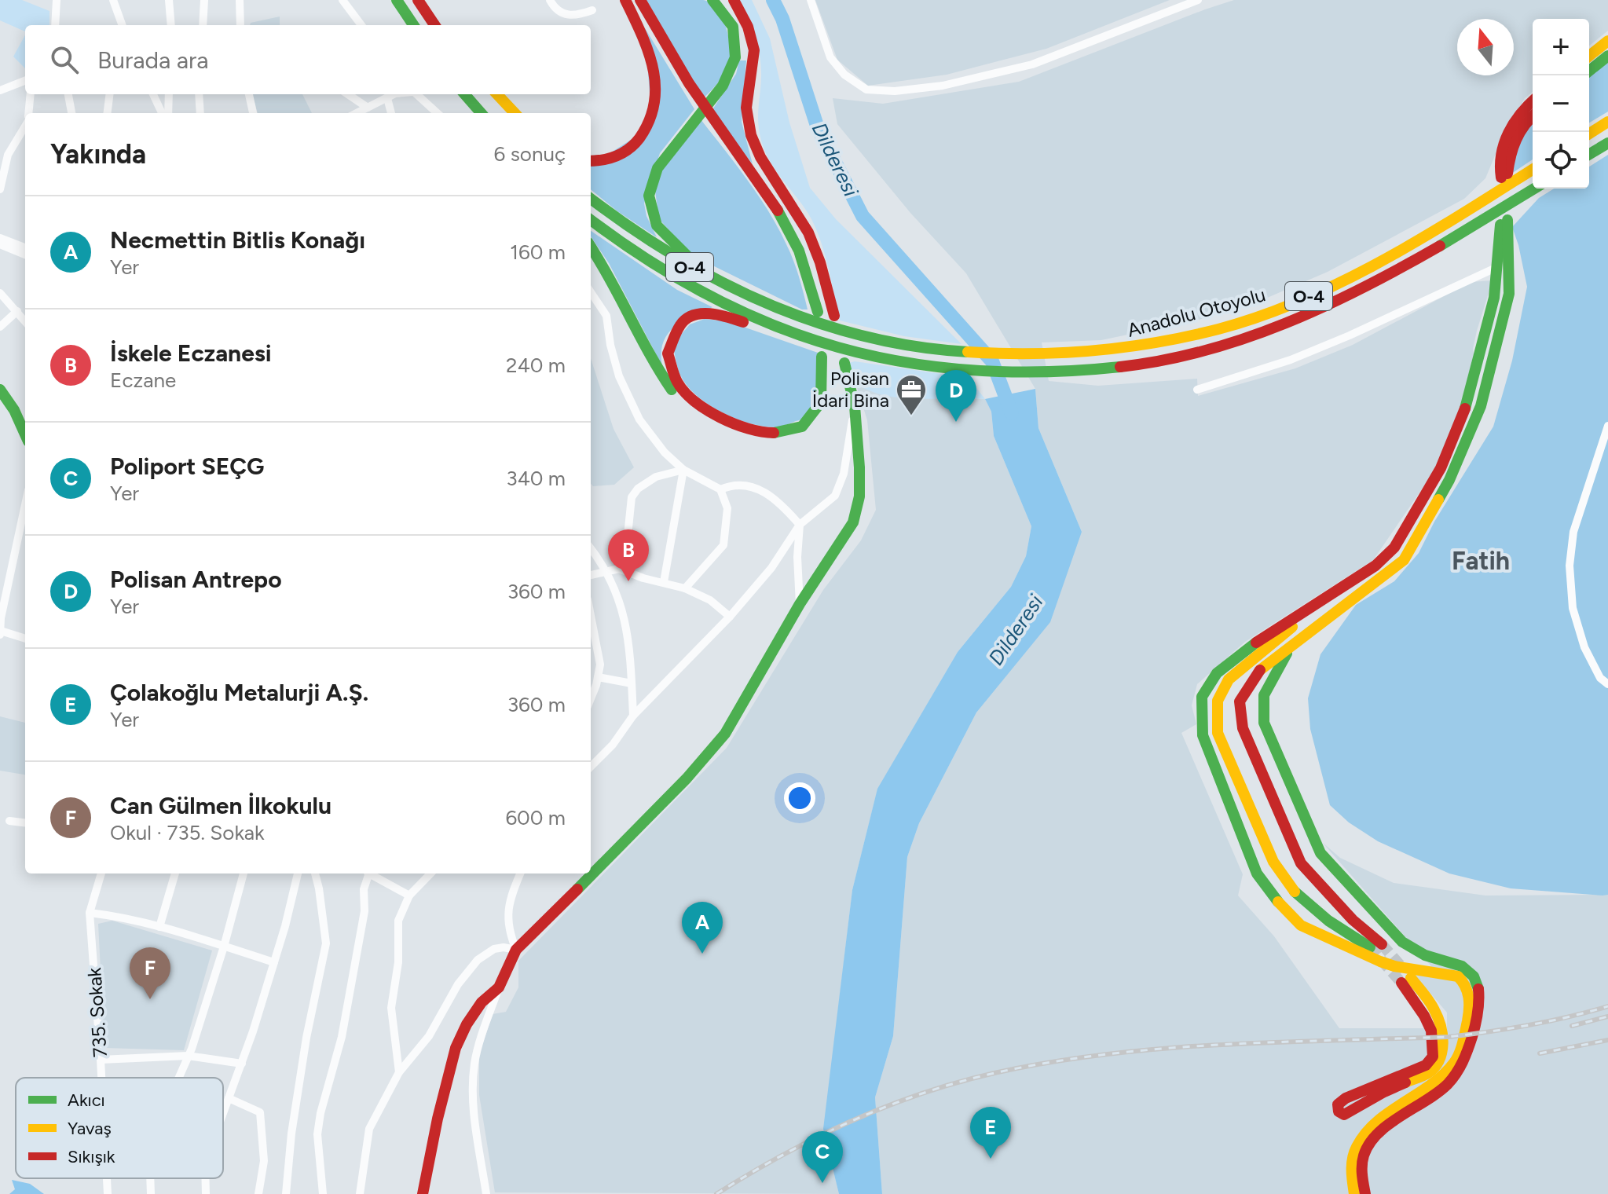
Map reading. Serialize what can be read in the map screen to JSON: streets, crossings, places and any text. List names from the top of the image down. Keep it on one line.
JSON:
{"streets":{"main road":["O-4","Anadolu Otoyolu"],"street":["735. Sokak"]},"crossings":[["O-4","Anadolu Otoyolu"]],"districts":["Fatih"],"water":["Dilderesi"],"places":{"office":["Polisan İdari Bina"]},"legend":["Akıcı","Yavaş","Sıkışık"],"north":"top","page":{"map_buttons":["+","−"],"search":"Burada ara","heading":["Yakında","6 sonuç"],"list":[{"mark":"A","name":"Necmettin Bitlis Konağı","note":"Yer","value":"160 m"},{"mark":"B","name":"İskele Eczanesi","note":"Eczane","value":"240 m"},{"mark":"C","name":"Poliport SEÇG","note":"Yer","value":"340 m"},{"mark":"D","name":"Polisan Antrepo","note":"Yer","value":"360 m"},{"mark":"E","name":"Çolakoğlu Metalurji A.Ş.","note":"Yer","value":"360 m"},{"mark":"F","name":"Can Gülmen İlkokulu","note":"Okul · 735. Sokak","value":"600 m"}],"pins":["D","B","A","F","E","C"]}}
